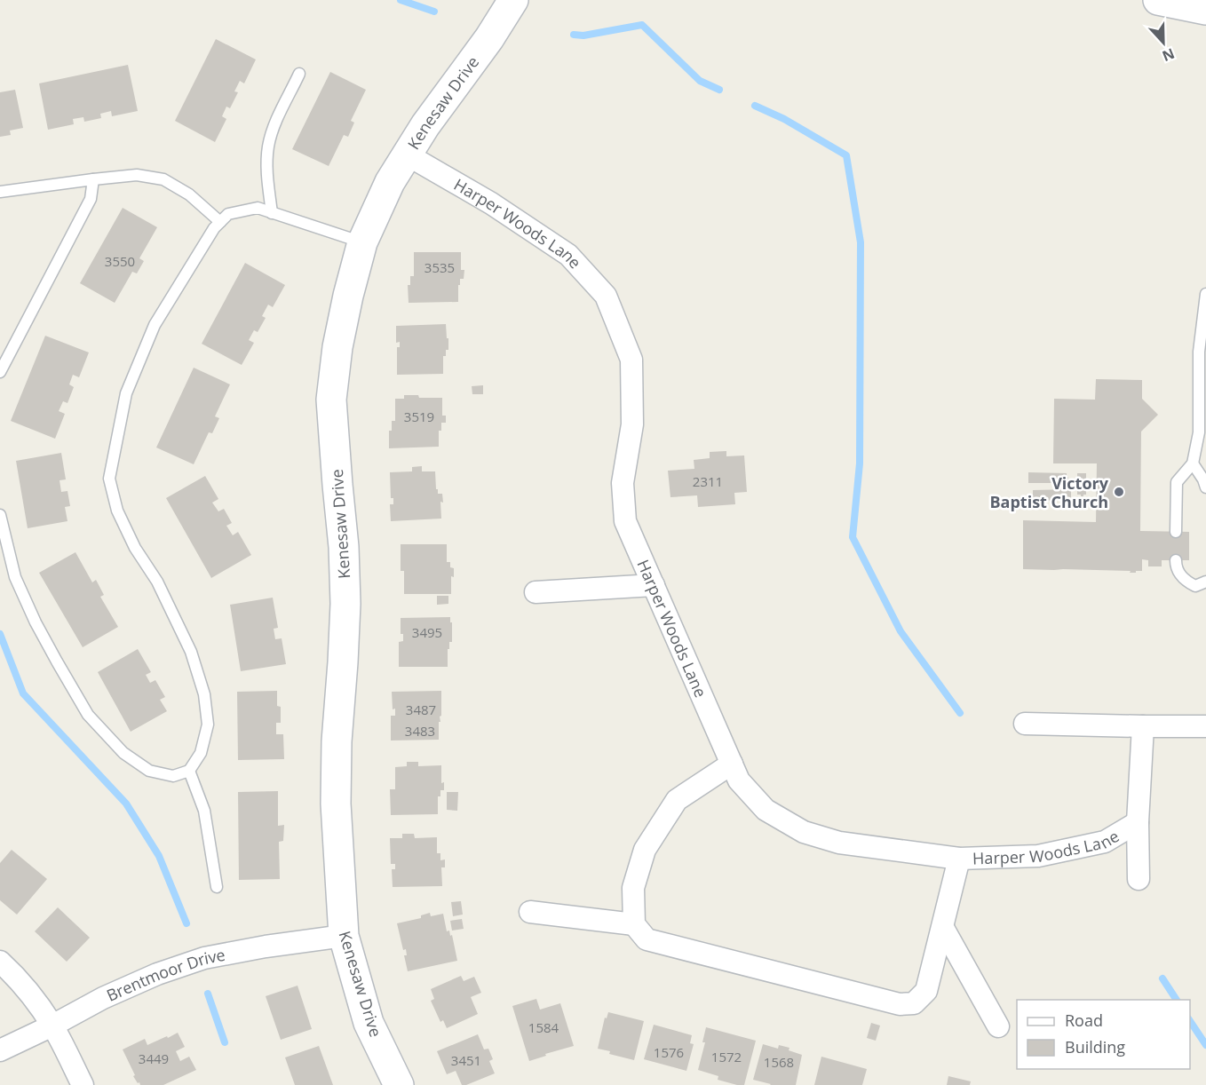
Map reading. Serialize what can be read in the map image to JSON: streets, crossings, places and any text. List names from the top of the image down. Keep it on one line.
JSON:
{"streets":{"street":["Kenesaw Drive","Harper Woods Lane","Brentmoor Drive"]},"crossings":[["Kenesaw Drive","Harper Woods Lane"],["Kenesaw Drive","Brentmoor Drive"]],"places":["Victory Baptist Church"],"house_numbers":["3550","3535","3519","2311","3495","3487","3483","1584","1576","1572","3449","3451","1568"],"legend":["Road","Building"],"north":"bottom"}
